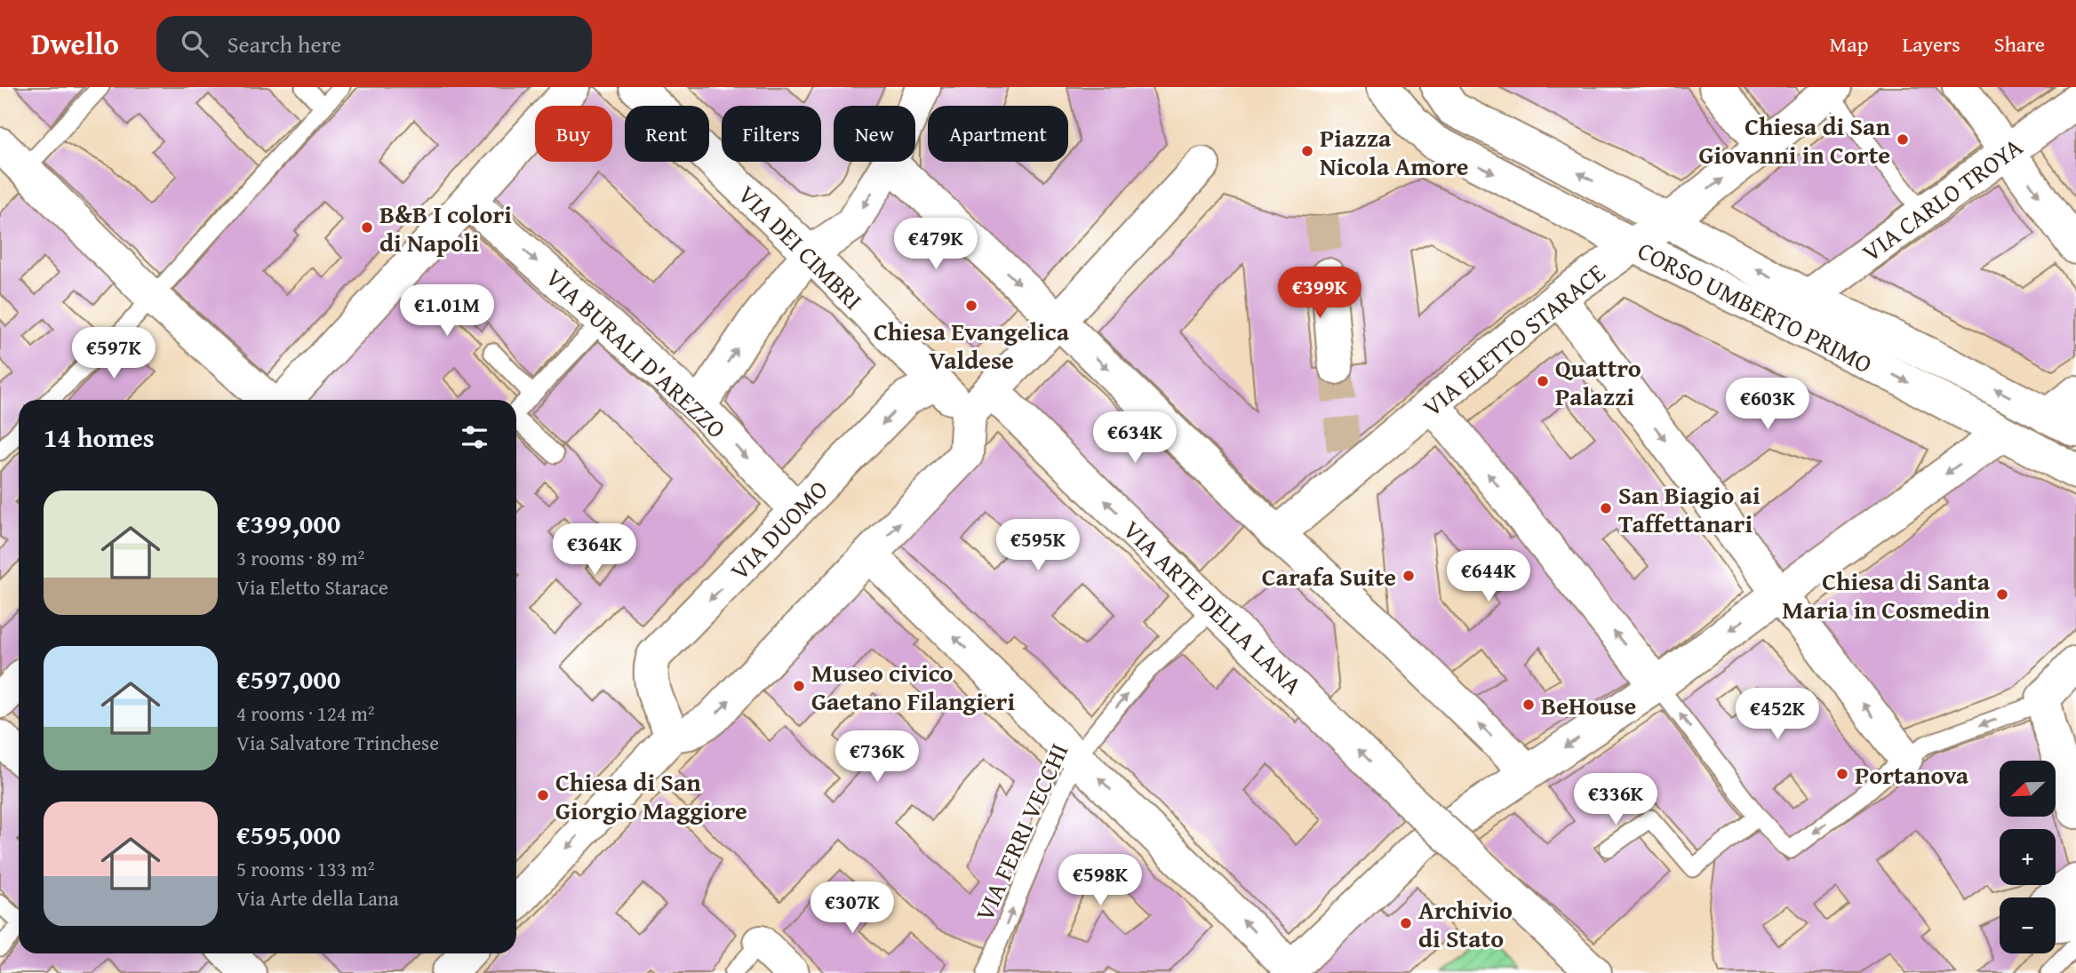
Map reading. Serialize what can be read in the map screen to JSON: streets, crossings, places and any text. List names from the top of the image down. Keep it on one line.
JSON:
{"streets":{"street":["VIA CARLO TROYA","VIA DEI CIMBRI","CORSO UMBERTO PRIMO","VIA ELETTO STARACE","VIA BURALI D'AREZZO","VIA DUOMO","VIA ARTE DELLA LANA"],"lane":["VIA FERRI VECCHI"]},"crossings":[["VIA CARLO TROYA","CORSO UMBERTO PRIMO"],["VIA DEI CIMBRI","VIA DUOMO"],["CORSO UMBERTO PRIMO","VIA ELETTO STARACE"],["VIA BURALI D'AREZZO","VIA DUOMO"],["VIA ARTE DELLA LANA","VIA FERRI VECCHI"]],"one_way":["VIA BURALI D'AREZZO","VIA FERRI VECCHI"],"places":["Chiesa di San Giovanni in Corte","Piazza Nicola Amore","B&B I colori di Napoli","Chiesa Evangelica Valdese","Quattro Palazzi","San Biagio ai Taffettanari","Carafa Suite","Chiesa di Santa Maria in Cosmedin","Museo civico Gaetano Filangieri","BeHouse","Portanova","Chiesa di San Giorgio Maggiore","Archivio di Stato"],"north":"bottom left","page":{"header":"Dwello","search":"Search here","nav":["Map","Layers","Share"],"chip":["Buy","Rent","Filters","New","Apartment"],"price":["€479K","€399K","€1.01M","€597K","€603K","€634K","€595K","€364K","€644K","€452K","€736K","€336K","€598K","€307K"],"heading":"14 homes","list":[{"name":"€399,000","note":"3 rooms · 89 m² · Via Eletto Starace"},{"name":"€597,000","note":"4 rooms · 124 m² · Via Salvatore Trinchese"},{"name":"€595,000","note":"5 rooms · 133 m² · Via Arte della Lana"}],"map_buttons":["+","−"]}}
